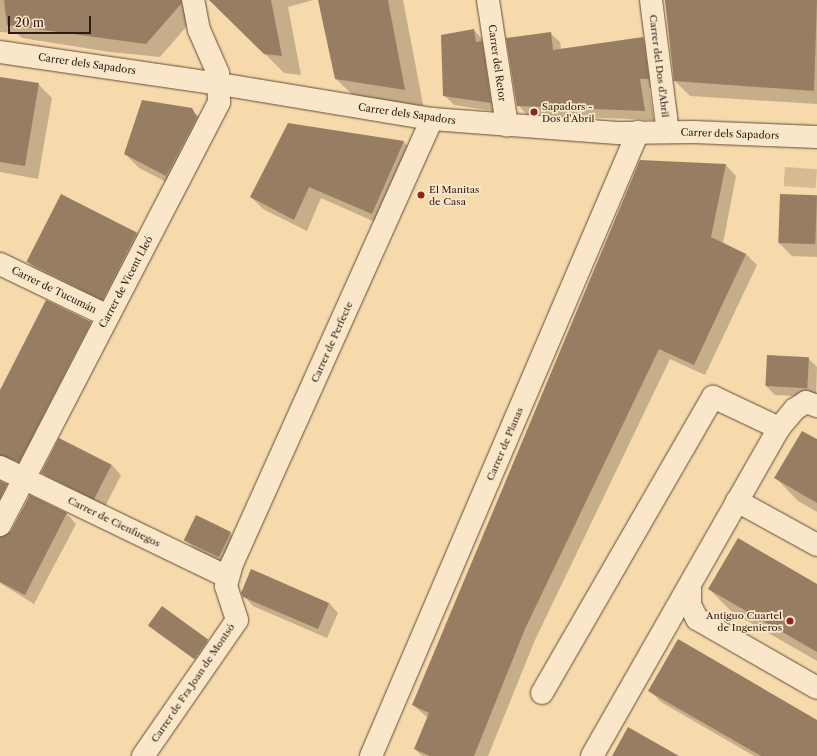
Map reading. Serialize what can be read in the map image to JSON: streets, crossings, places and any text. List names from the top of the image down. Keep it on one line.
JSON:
{"streets":{"street":["Carrer del Retor","Carrer dels Sapadors","Carrer del Dos d'Abril","Carrer de Vicent Lleó","Carrer de Tucumán","Carrer de Perfecte","Carrer de Planas","Carrer de Cienfuegos","Carrer de Fra Joan de Montsó"]},"crossings":[["Carrer del Retor","Carrer dels Sapadors"],["Carrer dels Sapadors","Carrer del Dos d'Abril"],["Carrer dels Sapadors","Carrer de Vicent Lleó"],["Carrer dels Sapadors","Carrer de Perfecte"],["Carrer dels Sapadors","Carrer de Planas"],["Carrer de Vicent Lleó","Carrer de Tucumán"],["Carrer de Vicent Lleó","Carrer de Cienfuegos"],["Carrer de Perfecte","Carrer de Cienfuegos"],["Carrer de Perfecte","Carrer de Fra Joan de Montsó"],["Carrer de Cienfuegos","Carrer de Fra Joan de Montsó"]],"places":["Sapadors - Dos d'Abril","El Manitas de Casa","Antiguo Cuartel de Ingenieros"],"scale_bar":"20 m"}
